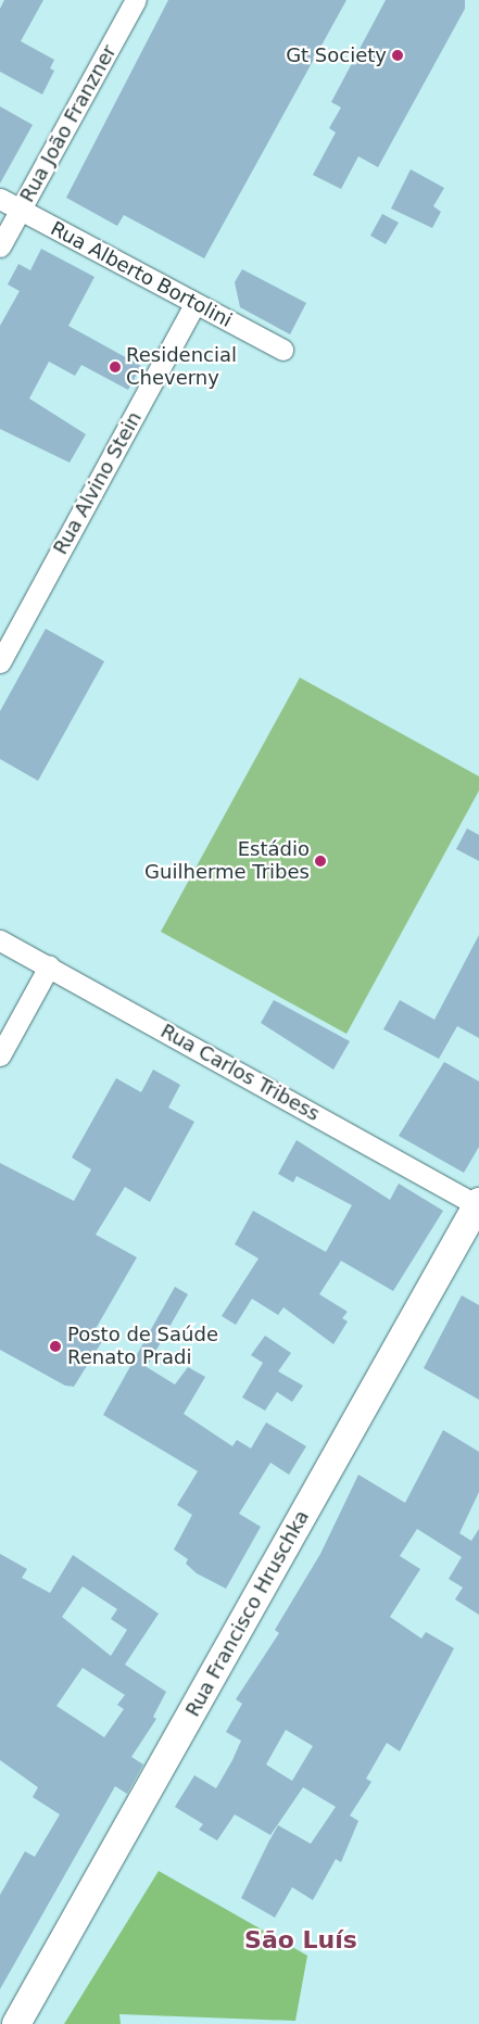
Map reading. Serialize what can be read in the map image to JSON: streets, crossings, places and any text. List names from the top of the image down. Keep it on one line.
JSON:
{"streets":{"main road":["Rua Francisco Hruschka"],"street":["Rua João Franzner","Rua Alberto Bortolini","Rua Alvino Stein","Rua Carlos Tribess"]},"crossings":[["Rua João Franzner","Rua Alberto Bortolini"],["Rua Alberto Bortolini","Rua Alvino Stein"],["Rua Carlos Tribess","Rua Francisco Hruschka"]],"districts":["São Luís"],"places":["Gt Society","Residencial Cheverny","Estádio Guilherme Tribes","Posto de Saúde Renato Pradi"]}
